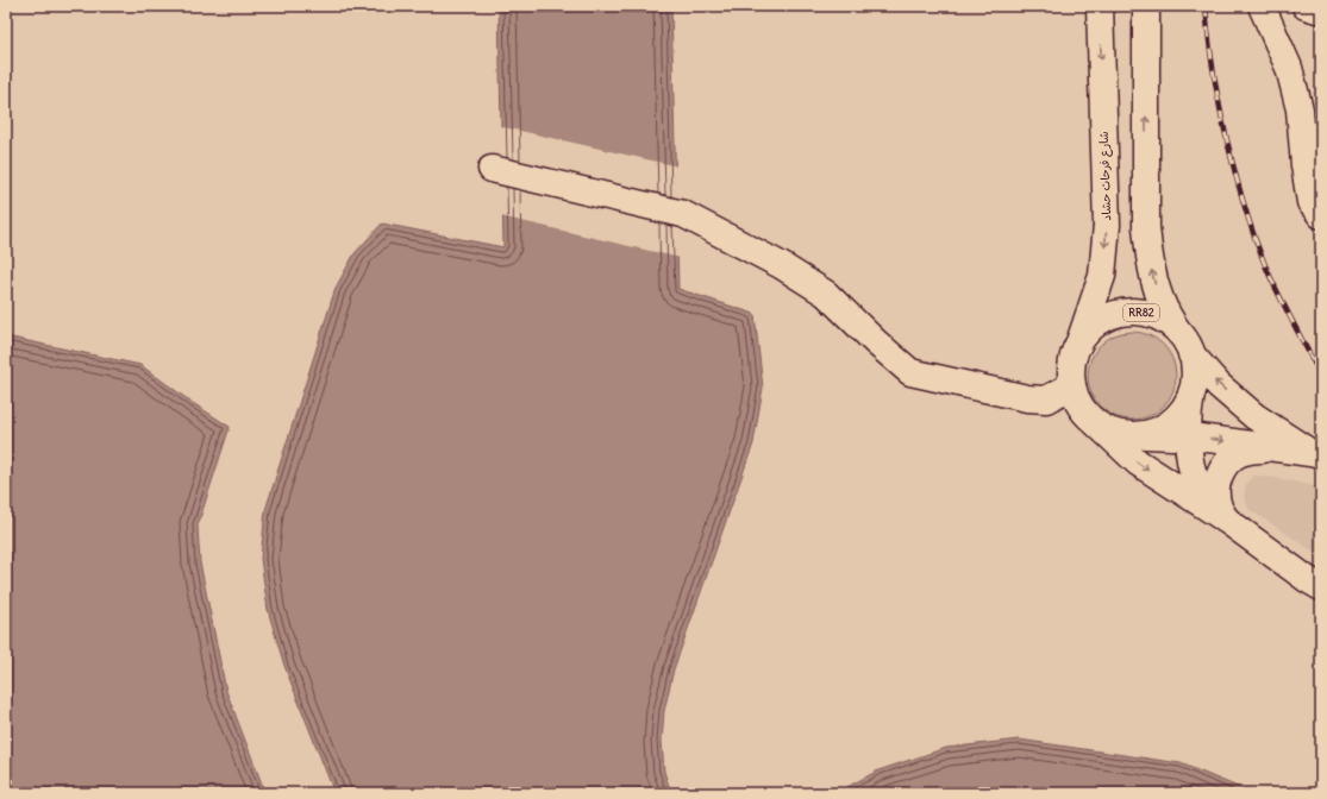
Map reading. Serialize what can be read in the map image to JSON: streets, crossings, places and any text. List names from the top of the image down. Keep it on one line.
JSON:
{"streets":{"main road":["شارع فرحات حشاد","RR82"]},"crossings":[["شارع فرحات حشاد","RR82"]]}
